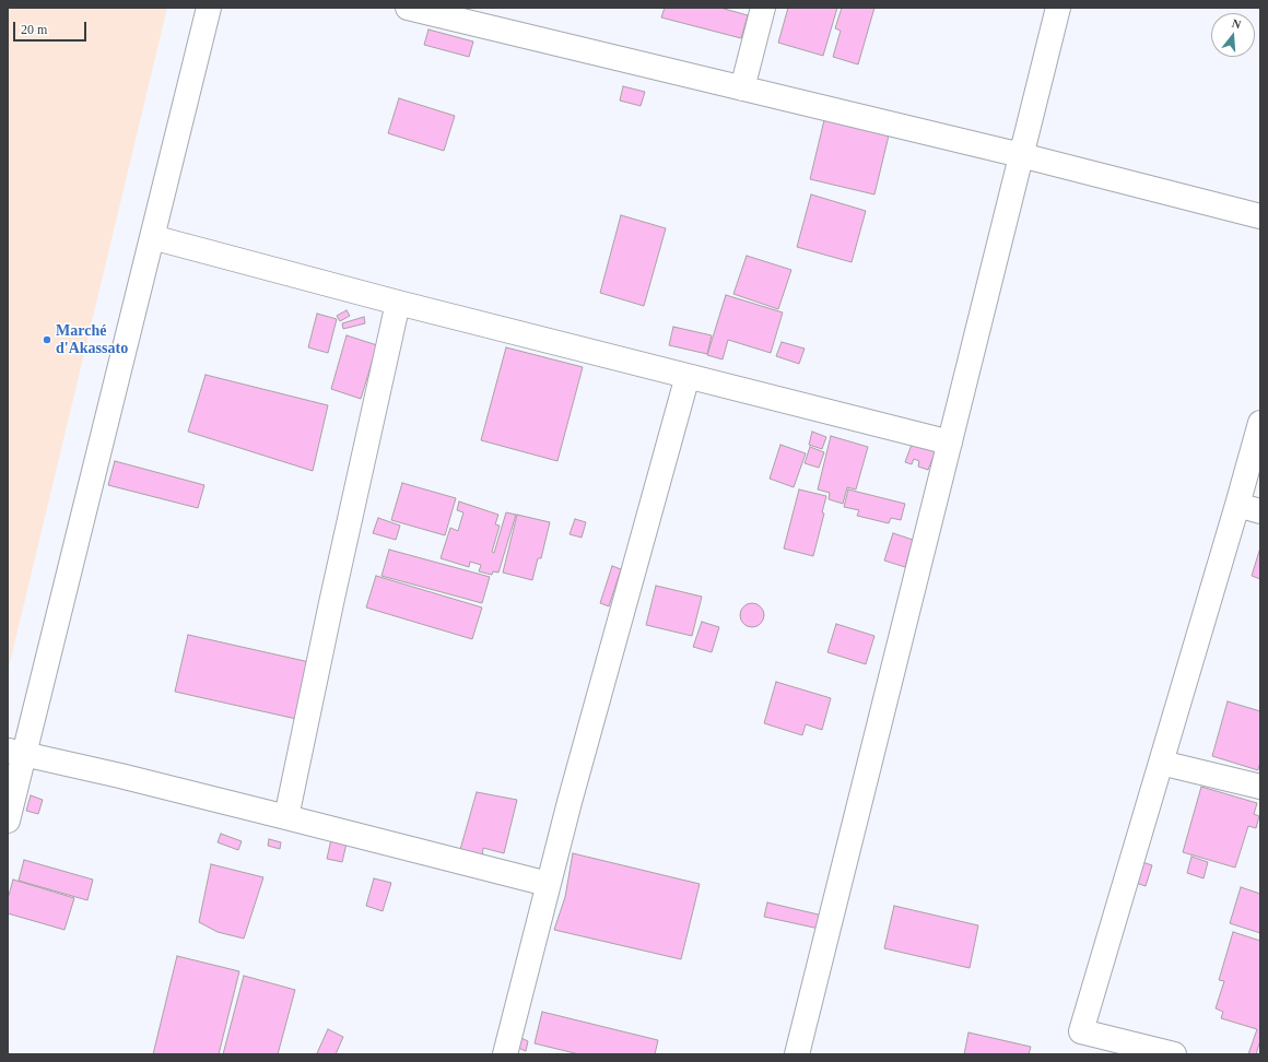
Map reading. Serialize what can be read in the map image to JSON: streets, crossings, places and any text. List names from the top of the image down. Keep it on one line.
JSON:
{"places":["Marché d'Akassato"],"scale_bar":"20 m","north":"top"}
